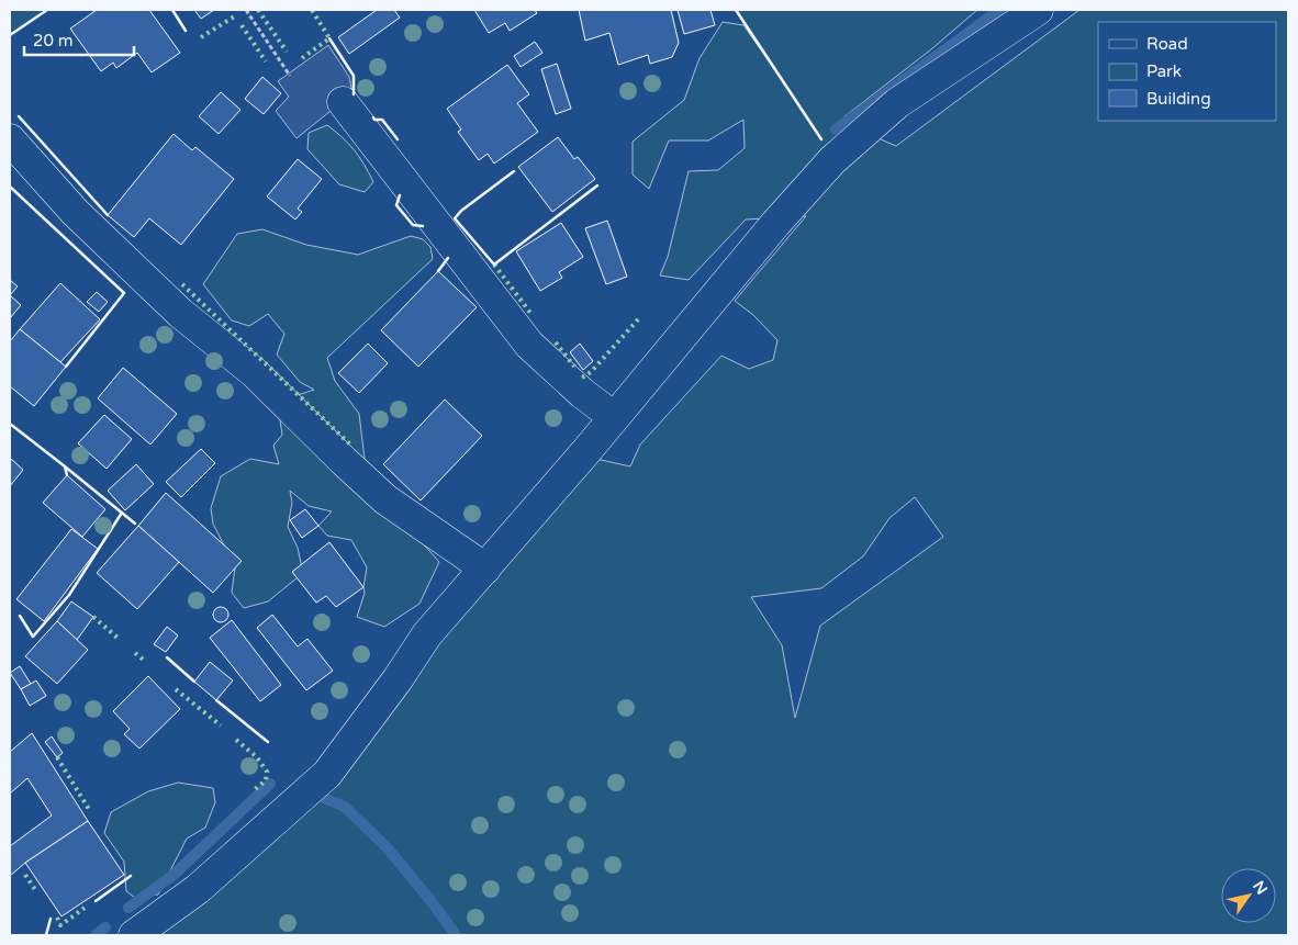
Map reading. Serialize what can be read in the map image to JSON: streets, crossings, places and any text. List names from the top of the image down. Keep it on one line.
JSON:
{"legend":["Road","Park","Building"],"scale_bar":"20 m","north":"top right"}
